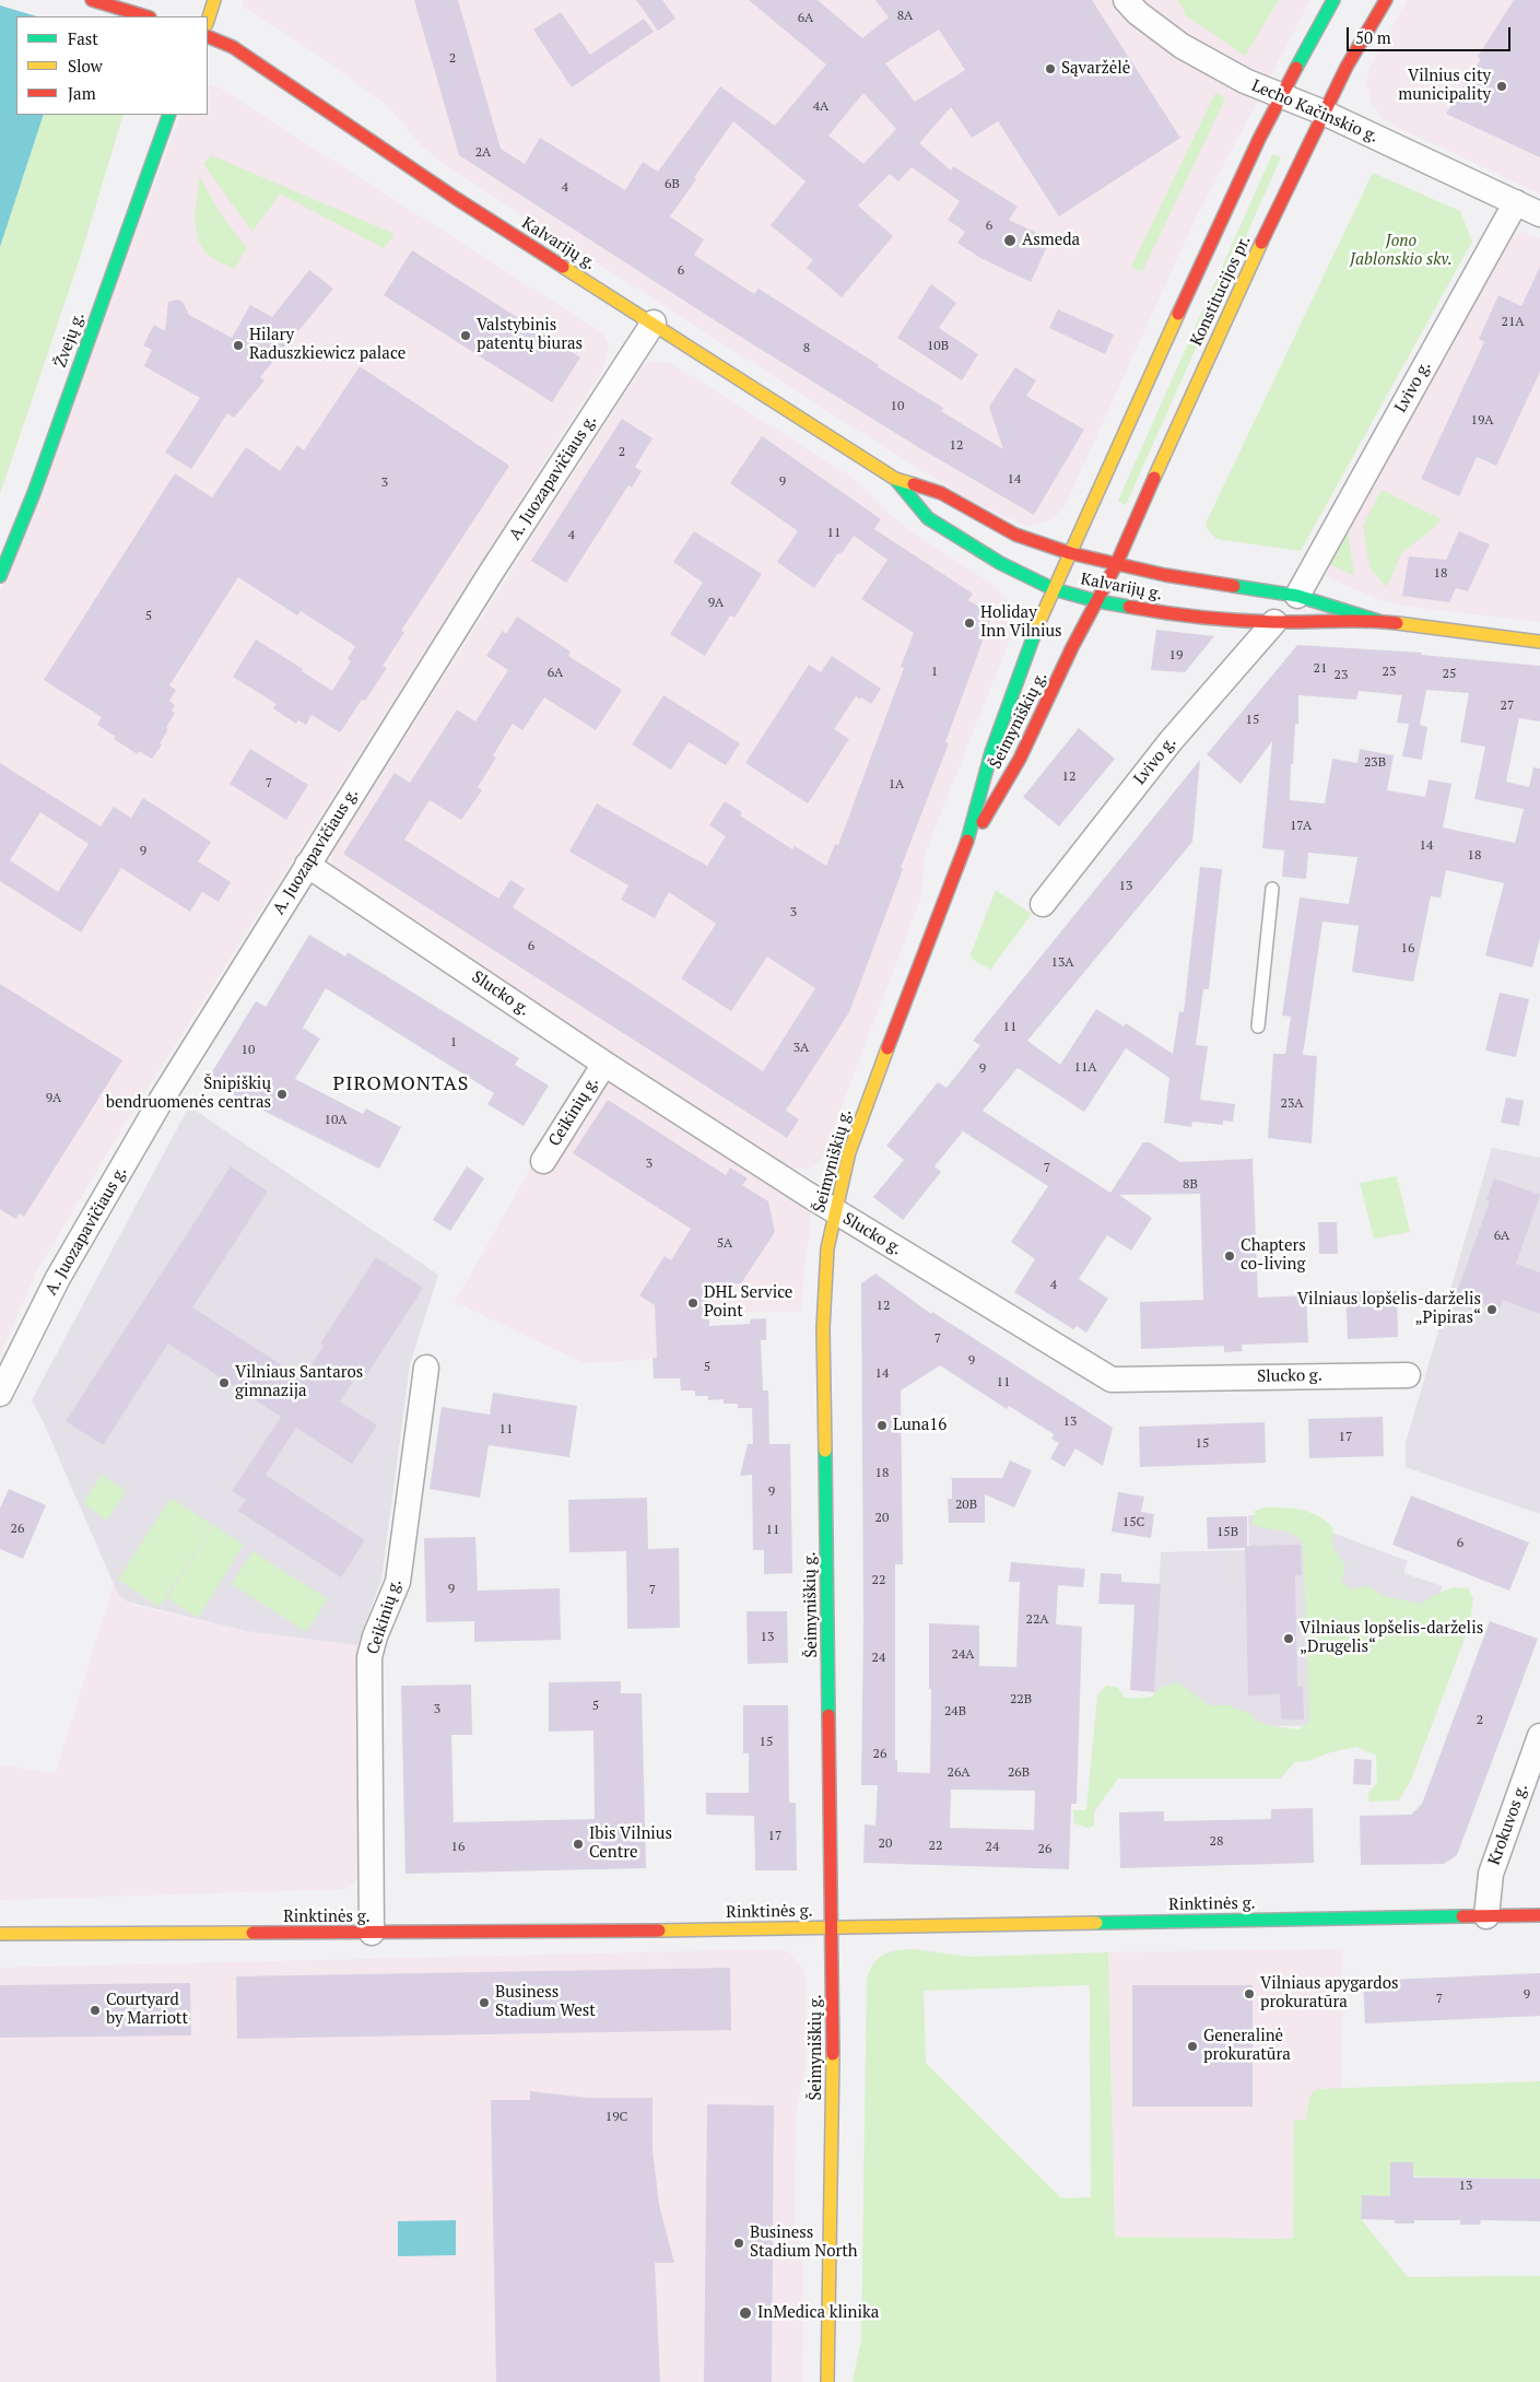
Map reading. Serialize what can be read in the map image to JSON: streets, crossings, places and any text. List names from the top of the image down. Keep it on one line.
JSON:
{"streets":{"main road":["Kalvarijų g.","Konstitucijos pr.","Žvejų g.","Šeimyniškių g.","Rinktinės g."],"street":["Lecho Kačinskio g.","Lvivo g.","A. Juozapavičiaus g.","Slucko g.","Ceikinių g.","Krokuvos g."]},"crossings":[["Lecho Kačinskio g.","Konstitucijos pr."],["Lecho Kačinskio g.","Lvivo g."],["Kalvarijų g.","Konstitucijos pr."],["Kalvarijų g.","Lvivo g."],["Kalvarijų g.","A. Juozapavičiaus g."],["Kalvarijų g.","Šeimyniškių g."],["Konstitucijos pr.","Šeimyniškių g."],["A. Juozapavičiaus g.","Slucko g."],["Šeimyniškių g.","Slucko g."],["Šeimyniškių g.","Rinktinės g."],["Slucko g.","Ceikinių g."],["Ceikinių g.","Rinktinės g."],["Krokuvos g.","Rinktinės g."]],"districts":["PIROMONTAS"],"parks":["Jono Jablonskio skv."],"places":["Sąvaržėlė","Vilnius city municipality","Asmeda","Valstybinis patentų biuras","Hilary Raduszkiewicz palace","Holiday Inn Vilnius","Šnipiškių bendruomenės centras","Chapters co-living","DHL Service Point","Vilniaus lopšelis-darželis „Pipiras“","Vilniaus Santaros gimnazija","Luna16","Vilniaus lopšelis-darželis „Drugelis“","Ibis Vilnius Centre","Vilniaus apygardos prokuratūra","Business Stadium West","Courtyard by Marriott","Generalinė prokuratūra","Business Stadium North","InMedica klinika"],"house_numbers":["8A","6A","2","4A","2A","6B","4","6","6","21A","10B","8","10","19A","12","2","14","9","3","11","4","18","9A","5","19","21","1","23","6A","25","23","27","15","23B","12","7","1A","17A","14","9","18","13","3","6","16","13A","11","1","3A","10","11A","9","9A","23A","10A","3","7","8B","6A","5A","4","12","7","9","5","14","11","13","11","17","15","18","9","20B","20","15C","26","11","15B","6","22","9","7","22A","13","24A","24","22B","5","3","24B","2","15","26","26A","26B","17","28","20","22","16","24","26","9","7","19C","13"],"legend":["Fast","Slow","Jam"],"scale_bar":"50 m"}
